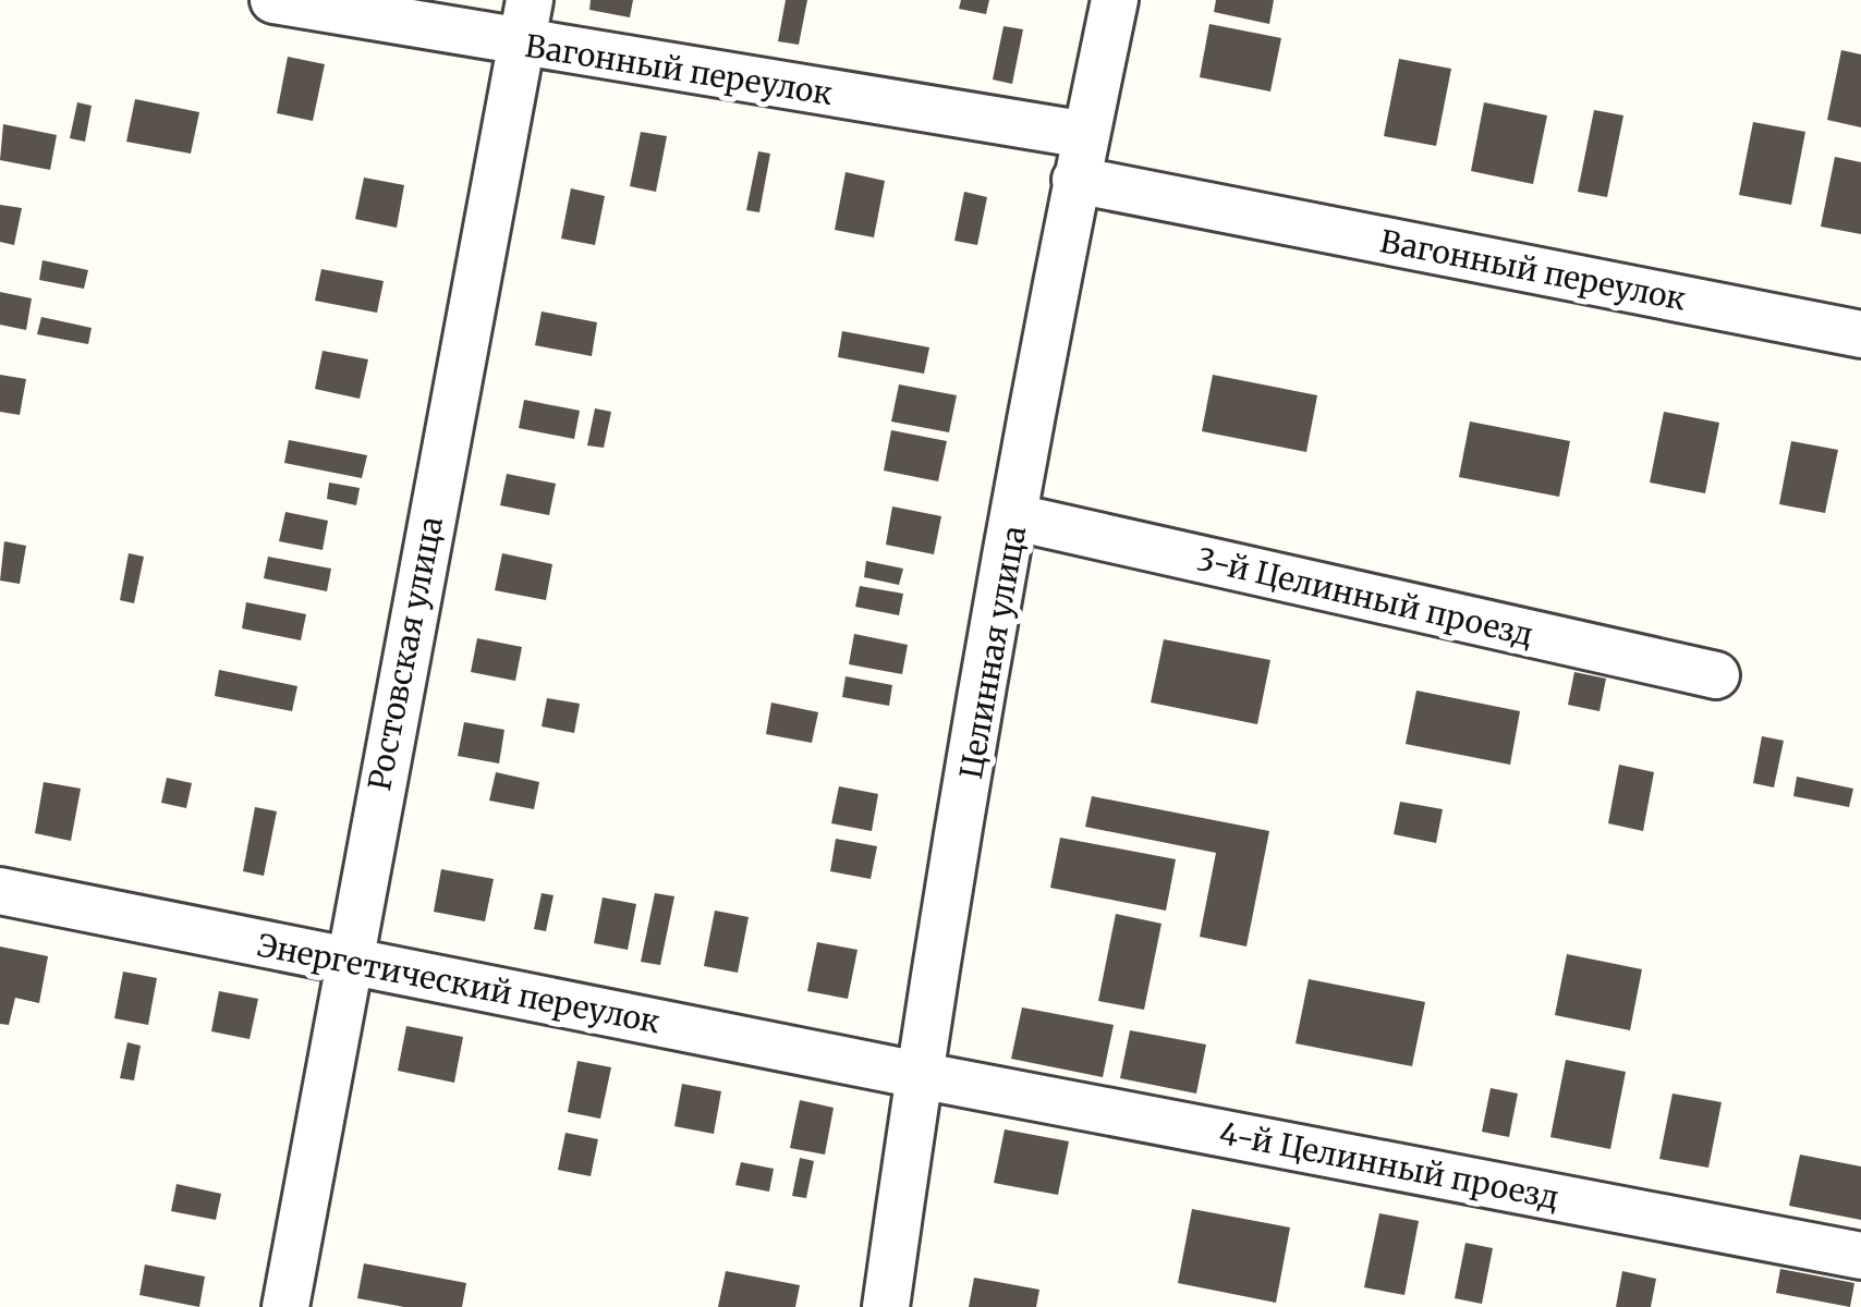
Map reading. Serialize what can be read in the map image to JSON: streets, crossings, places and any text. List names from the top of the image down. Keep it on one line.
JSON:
{"streets":{"street":["Вагонный переулок","3-й Целинный проезд","Целинная улица","Ростовская улица","Энергетический переулок","4-й Целинный проезд"]},"crossings":[["Вагонный переулок","Целинная улица"],["Вагонный переулок","Ростовская улица"],["3-й Целинный проезд","Целинная улица"],["Целинная улица","Энергетический переулок"],["Целинная улица","4-й Целинный проезд"],["Ростовская улица","Энергетический переулок"],["Энергетический переулок","4-й Целинный проезд"]]}
